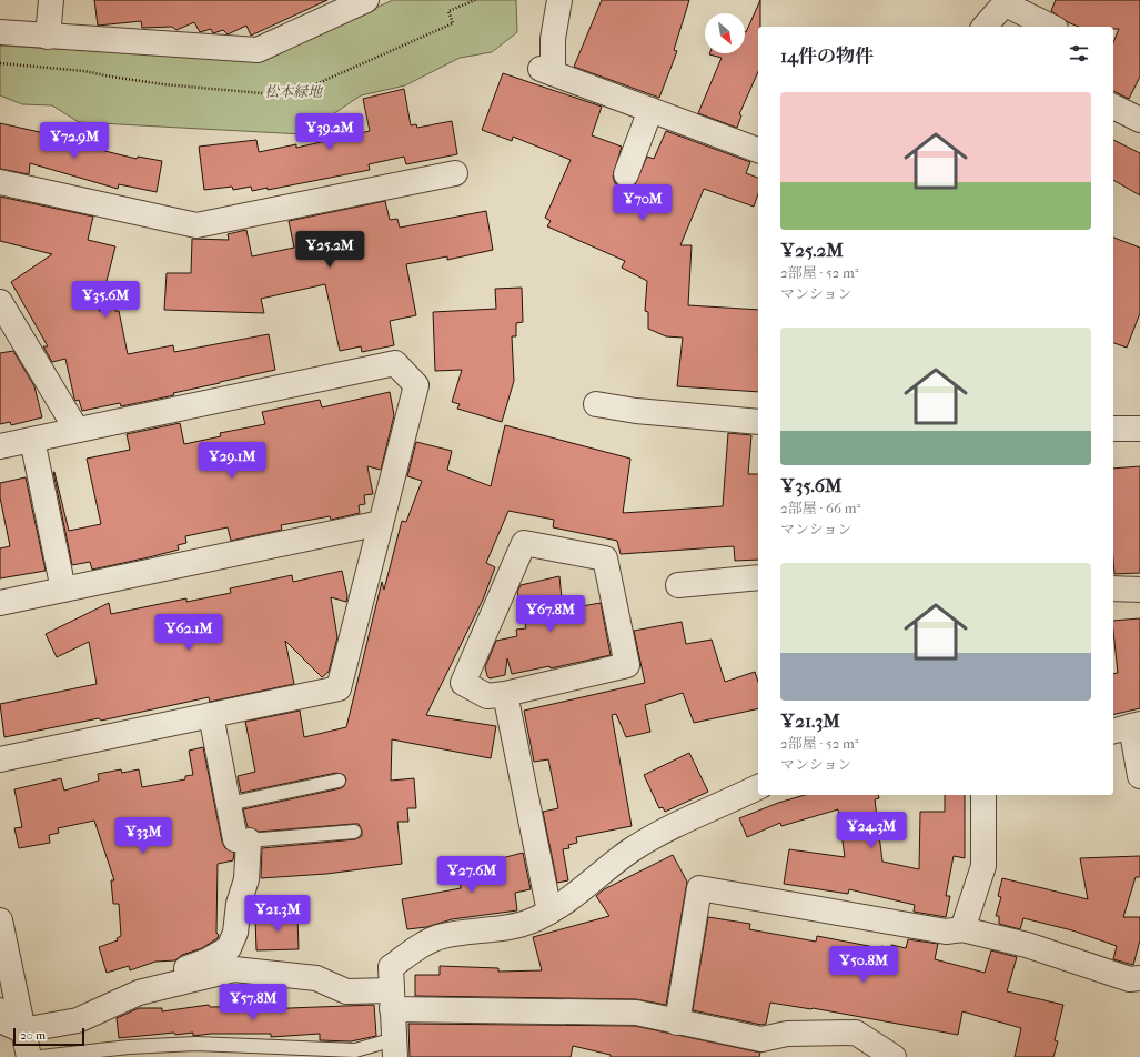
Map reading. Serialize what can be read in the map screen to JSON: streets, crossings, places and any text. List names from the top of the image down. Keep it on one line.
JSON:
{"parks":["松本緑地"],"scale_bar":"20 m","north":"bottom right","page":{"heading":"14件の物件","list":[{"name":"¥25.2M","note":"2部屋 · 52 m² · マンション"},{"name":"¥35.6M","note":"2部屋 · 66 m² · マンション"},{"name":"¥21.3M","note":"2部屋 · 52 m² · マンション"}],"price":["¥39.2M","¥72.9M","¥70M","¥25.2M","¥35.6M","¥29.1M","¥67.8M","¥62.1M","¥24.3M","¥33M","¥27.6M","¥21.3M","¥50.8M","¥57.8M"],"scale":"20 m"}}
